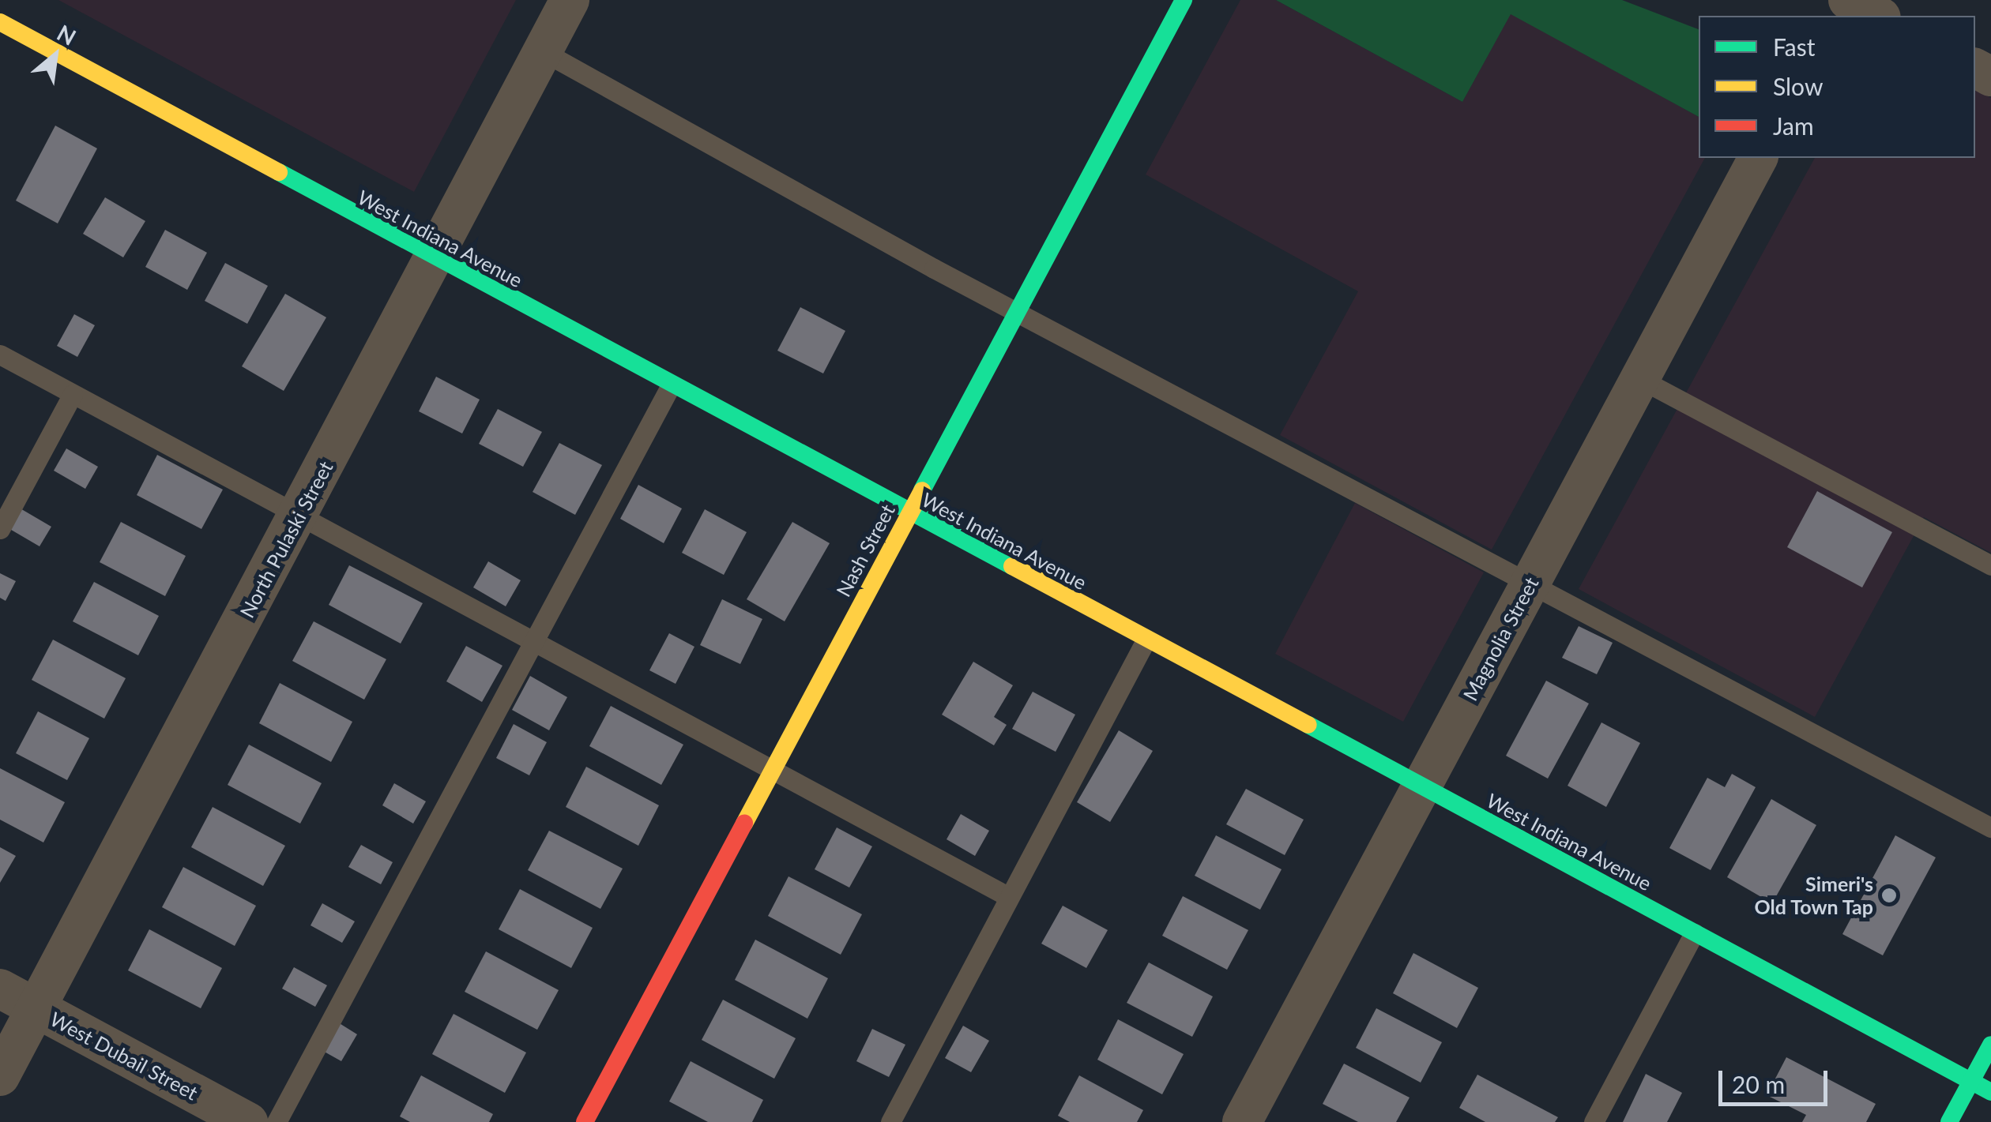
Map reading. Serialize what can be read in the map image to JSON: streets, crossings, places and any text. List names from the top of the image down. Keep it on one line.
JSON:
{"streets":{"street":["West Indiana Avenue","North Pulaski Street","Nash Street","Magnolia Street","West Dubail Street"]},"crossings":[["West Indiana Avenue","North Pulaski Street"],["West Indiana Avenue","Nash Street"],["West Indiana Avenue","Magnolia Street"],["North Pulaski Street","West Dubail Street"]],"places":["Simeri's Old Town Tap"],"legend":["Fast","Slow","Jam"],"scale_bar":"20 m","north":"top right"}
